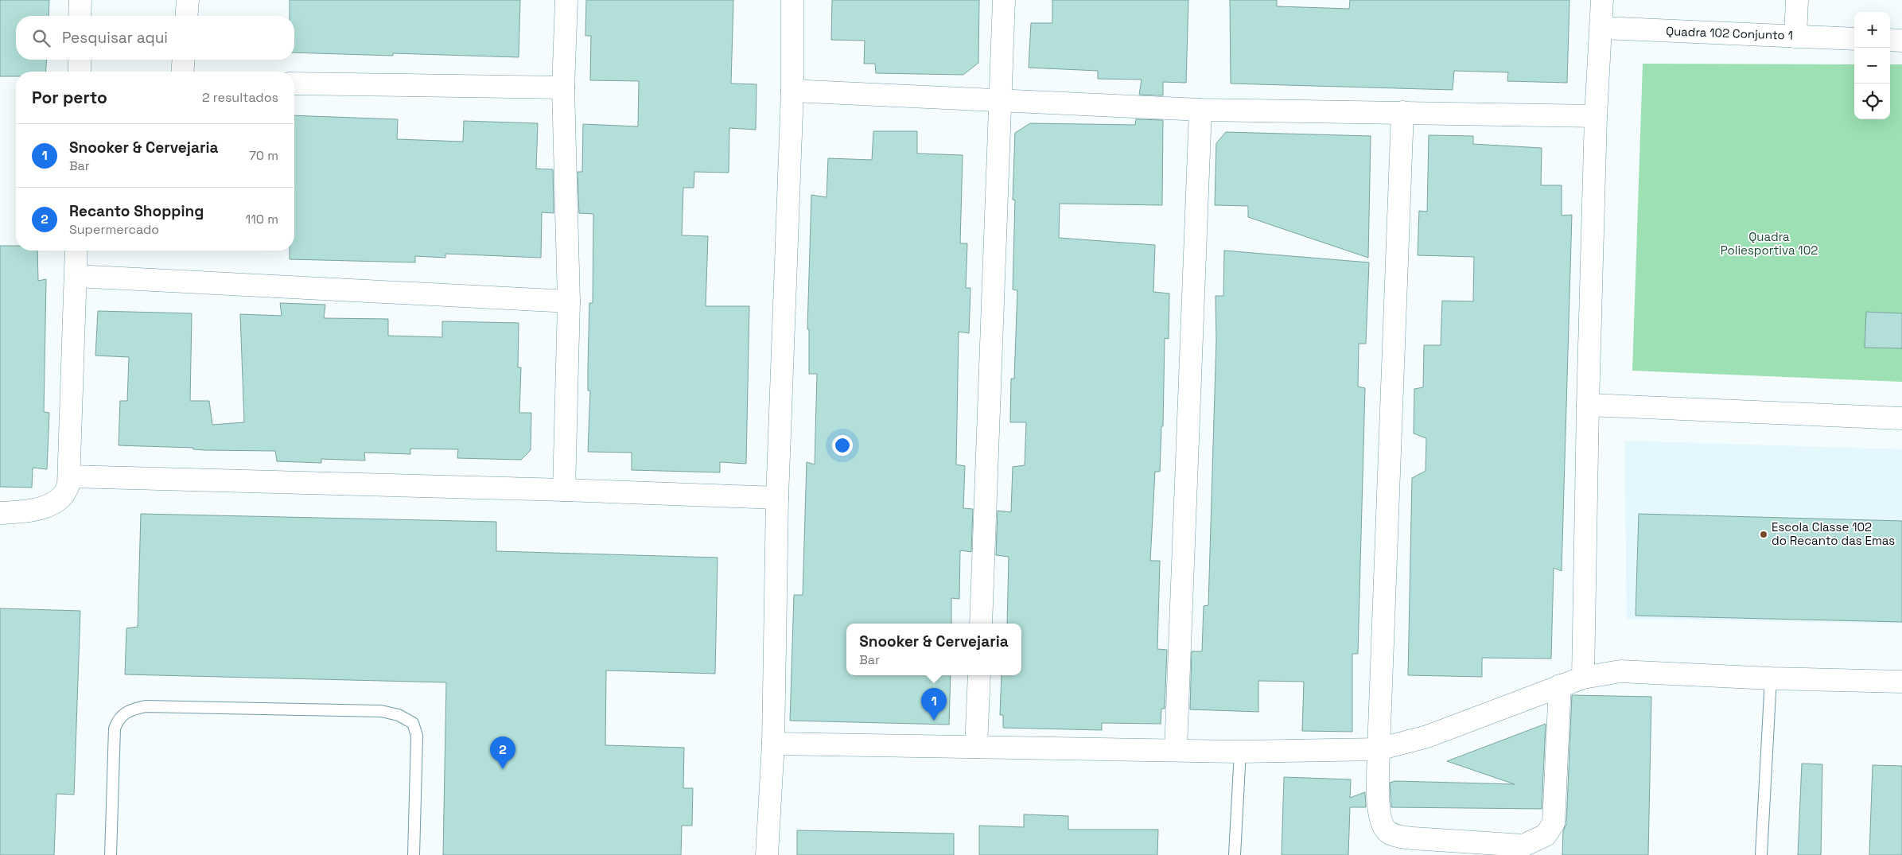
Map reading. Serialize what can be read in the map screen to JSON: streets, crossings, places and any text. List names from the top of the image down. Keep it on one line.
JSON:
{"streets":{"street":["Quadra 102 Conjunto 1"]},"parks":["Quadra Poliesportiva 102"],"places":["Escola Classe 102 do Recanto das Emas"],"page":{"map_buttons":["+","−"],"search":"Pesquisar aqui","heading":["Por perto","2 resultados"],"list":[{"mark":"1","name":"Snooker & Cervejaria","note":"Bar","value":"70 m"},{"mark":"2","name":"Recanto Shopping","note":"Supermercado","value":"110 m"}],"popup":["Snooker & Cervejaria","Bar"],"pins":["1","2"]}}
